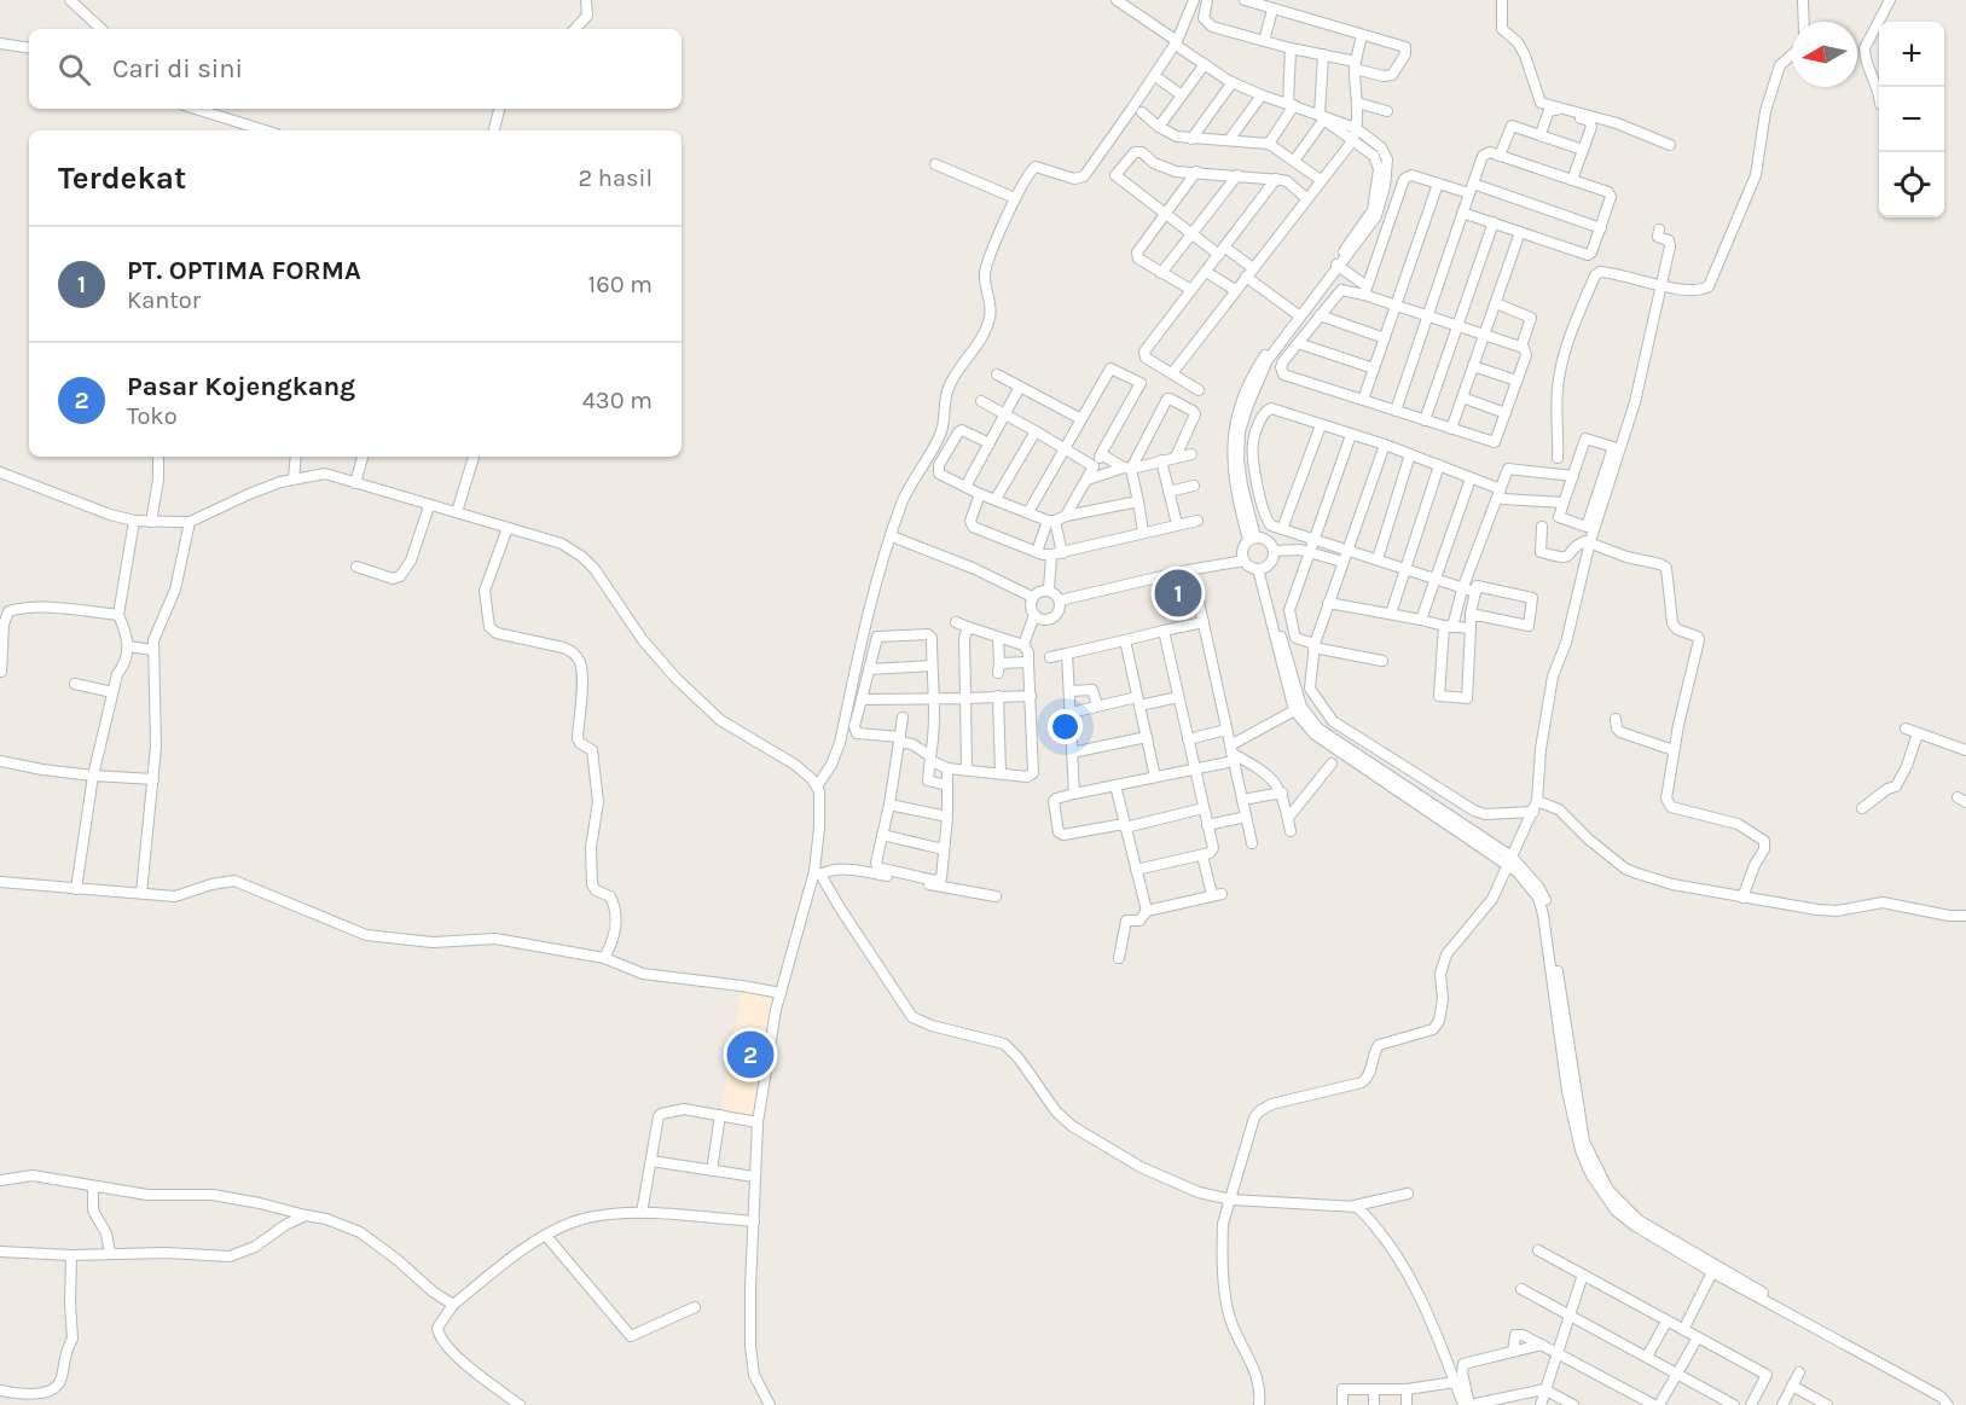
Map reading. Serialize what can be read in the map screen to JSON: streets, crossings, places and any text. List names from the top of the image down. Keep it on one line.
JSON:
{"north":"left","page":{"map_buttons":["+","−"],"search":"Cari di sini","heading":["Terdekat","2 hasil"],"list":[{"mark":"1","name":"PT. OPTIMA FORMA","note":"Kantor","value":"160 m"},{"mark":"2","name":"Pasar Kojengkang","note":"Toko","value":"430 m"}],"pins":["1","2"]}}
